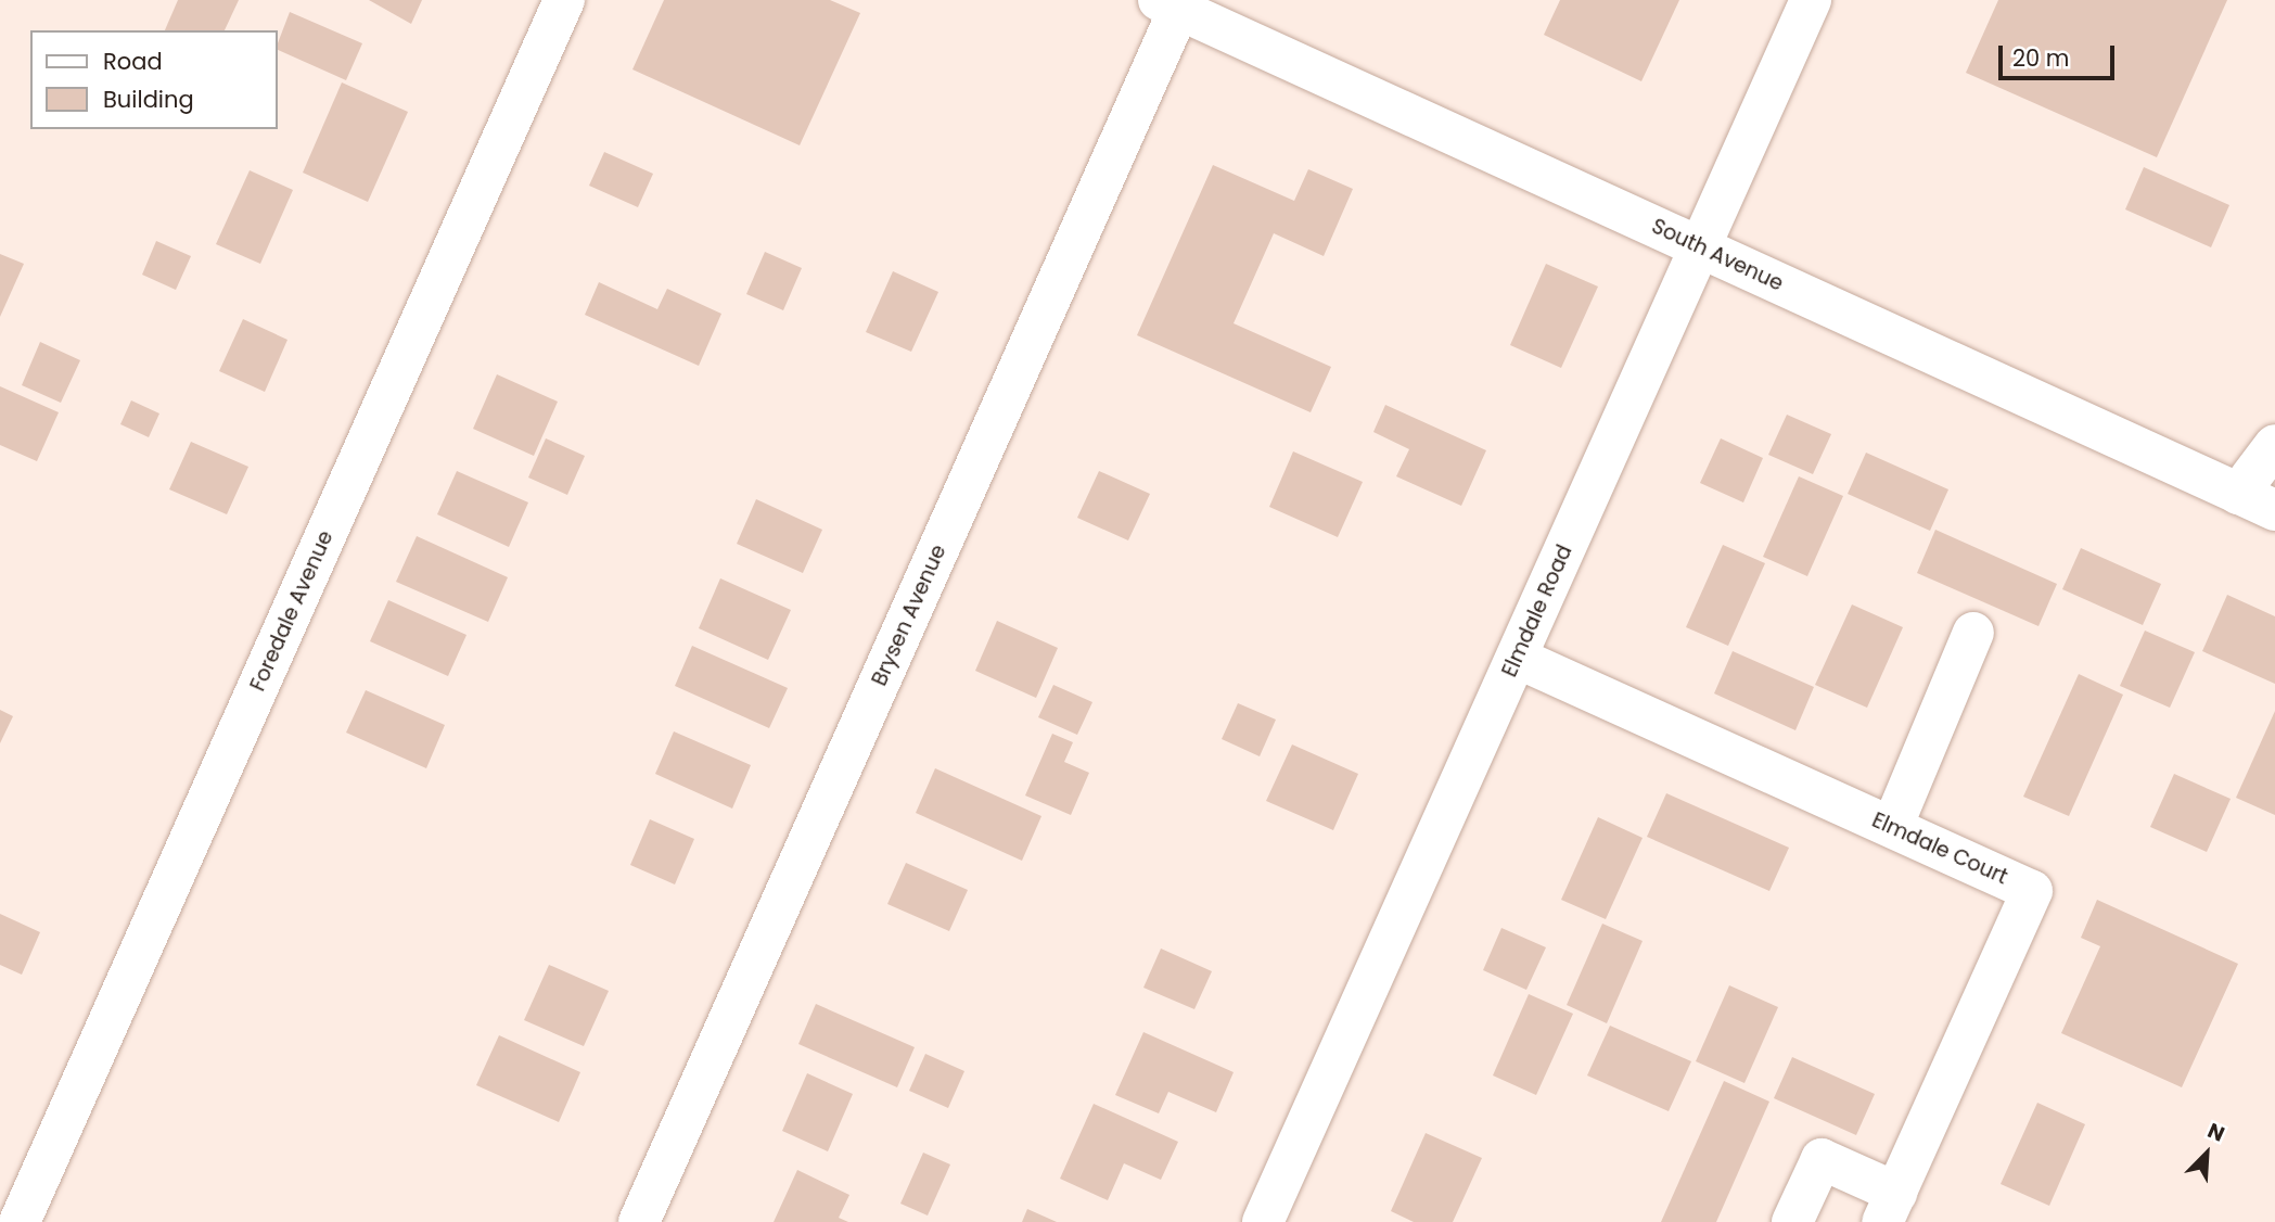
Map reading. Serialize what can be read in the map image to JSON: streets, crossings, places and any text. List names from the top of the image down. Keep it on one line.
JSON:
{"streets":{"street":["South Avenue","Foredale Avenue","Elmdale Road","Brysen Avenue","Elmdale Court"]},"crossings":[["South Avenue","Elmdale Road"],["South Avenue","Brysen Avenue"],["Elmdale Road","Elmdale Court"]],"legend":["Road","Building"],"scale_bar":"20 m","north":"top right"}
